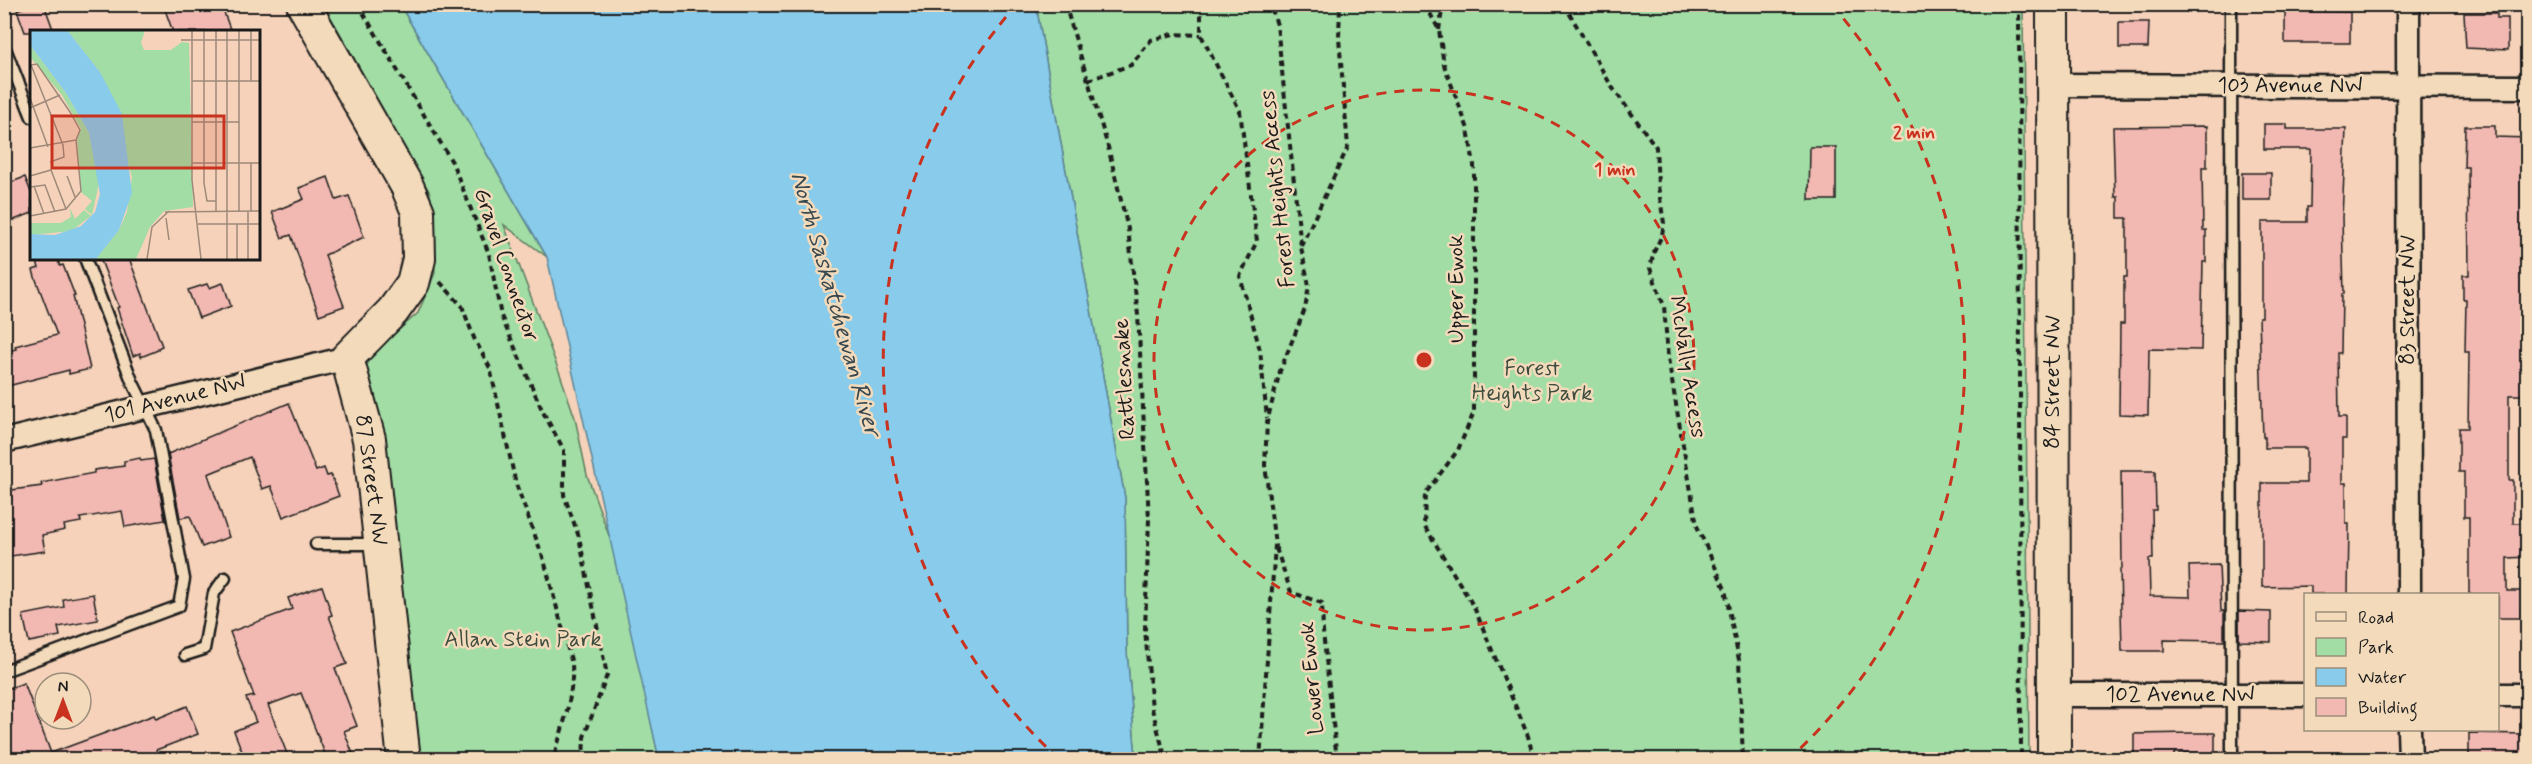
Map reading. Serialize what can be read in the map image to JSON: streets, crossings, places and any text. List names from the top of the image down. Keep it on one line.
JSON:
{"streets":{"street":["103 Avenue NW","83 Street NW","84 Street NW","101 Avenue NW","87 Street NW","102 Avenue NW"],"path":["Forest Heights Access","Gravel Connector","Upper Ewok","McNally Access","Rattlesnake","Lower Ewok"]},"crossings":[["103 Avenue NW","83 Street NW"],["103 Avenue NW","84 Street NW"],["Forest Heights Access","Lower Ewok"],["84 Street NW","102 Avenue NW"],["101 Avenue NW","87 Street NW"]],"water":["North Saskatchewan River"],"parks":["Forest Heights Park","Allan Stein Park"],"legend":["Road","Park","Water","Building"],"north":"top","rings":["2 min","1 min"]}
